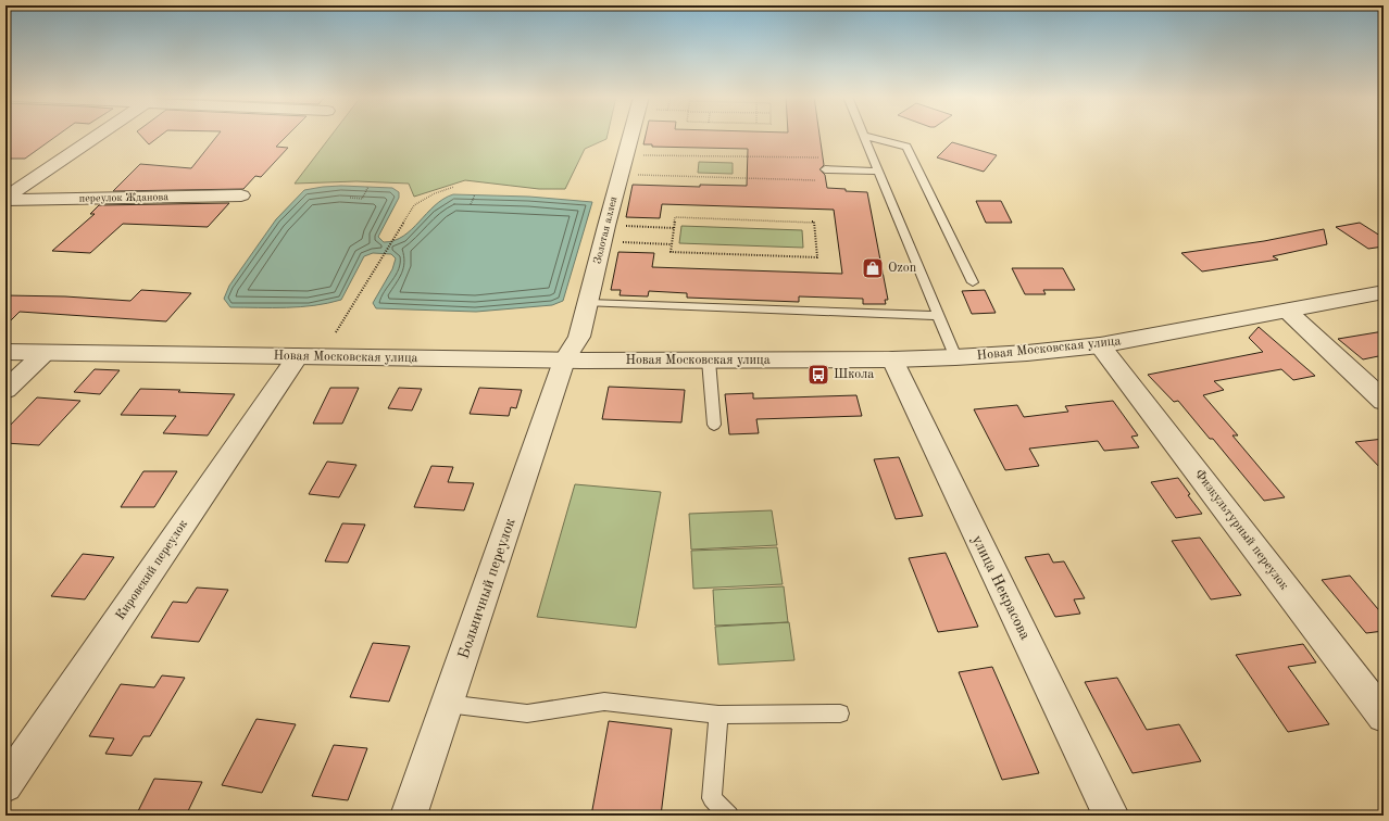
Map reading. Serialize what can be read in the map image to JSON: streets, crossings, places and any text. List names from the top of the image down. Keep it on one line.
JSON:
{"streets":{"street":["переулок Жданова","Золотая аллея","Новая Московская улица","Физкультурный переулок","Кировский переулок","улица Некрасова","Больничный переулок"]},"crossings":[["Золотая аллея","Новая Московская улица"],["Золотая аллея","Больничный переулок"],["Новая Московская улица","Физкультурный переулок"],["Новая Московская улица","Кировский переулок"],["Новая Московская улица","улица Некрасова"],["Новая Московская улица","Больничный переулок"]],"places":{"shop":["Ozon"],"bus stop":["Школа"]}}
